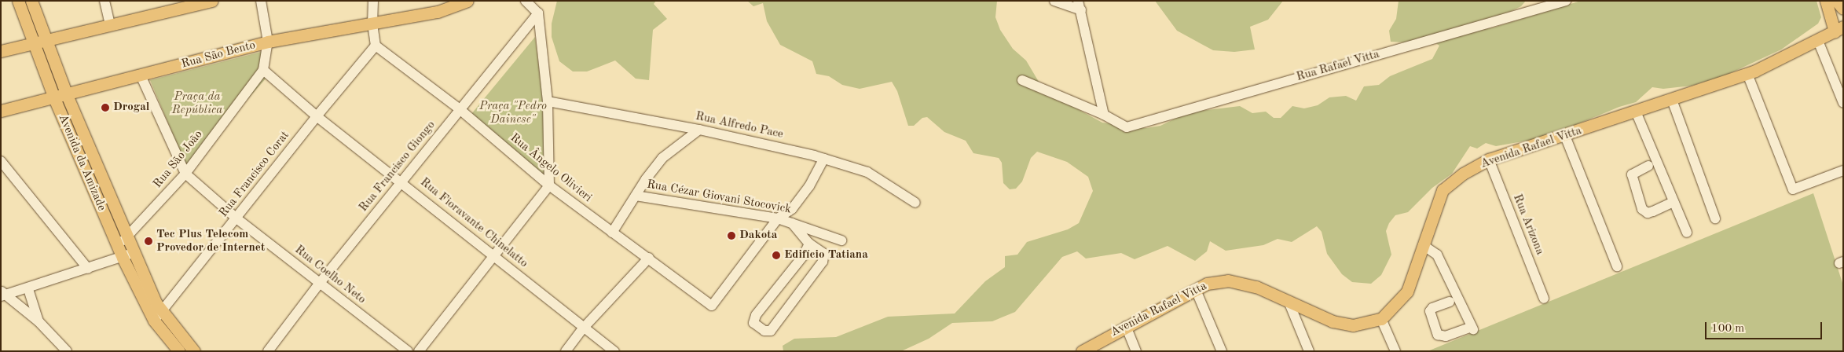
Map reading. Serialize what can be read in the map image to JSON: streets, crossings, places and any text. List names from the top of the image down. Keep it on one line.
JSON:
{"streets":{"main road":["Rua São Bento","Avenida Rafael Vitta","Avenida da Amizade"],"street":["Rua Rafael Vitta","Rua Alfredo Pace","Rua São João","Rua Francisco Giongo","Rua Ângelo Olivieri","Rua Francisco Corat","Rua Cézar Giovani Stocovick","Rua Fioravante Chinelatto","Rua Arizona","Rua Coelho Neto"]},"crossings":[["Rua São Bento","Rua São João"],["Rua São Bento","Avenida da Amizade"],["Avenida Rafael Vitta","Rua Arizona"],["Rua São João","Avenida da Amizade"],["Rua São João","Rua Fioravante Chinelatto"],["Rua São João","Rua Coelho Neto"],["Avenida da Amizade","Rua Francisco Corat"],["Rua Francisco Giongo","Rua Ângelo Olivieri"],["Rua Francisco Giongo","Rua Fioravante Chinelatto"],["Rua Francisco Giongo","Rua Coelho Neto"],["Rua Ângelo Olivieri","Rua Francisco Corat"],["Rua Ângelo Olivieri","Rua Cézar Giovani Stocovick"],["Rua Francisco Corat","Rua Fioravante Chinelatto"],["Rua Francisco Corat","Rua Coelho Neto"]],"parks":["Praça da República","Praça \"Pedro Dainese\""],"places":["Drogal","Dakota","Tec Plus Telecom Provedor de Internet","Edifício Tatiana"],"scale_bar":"100 m"}
